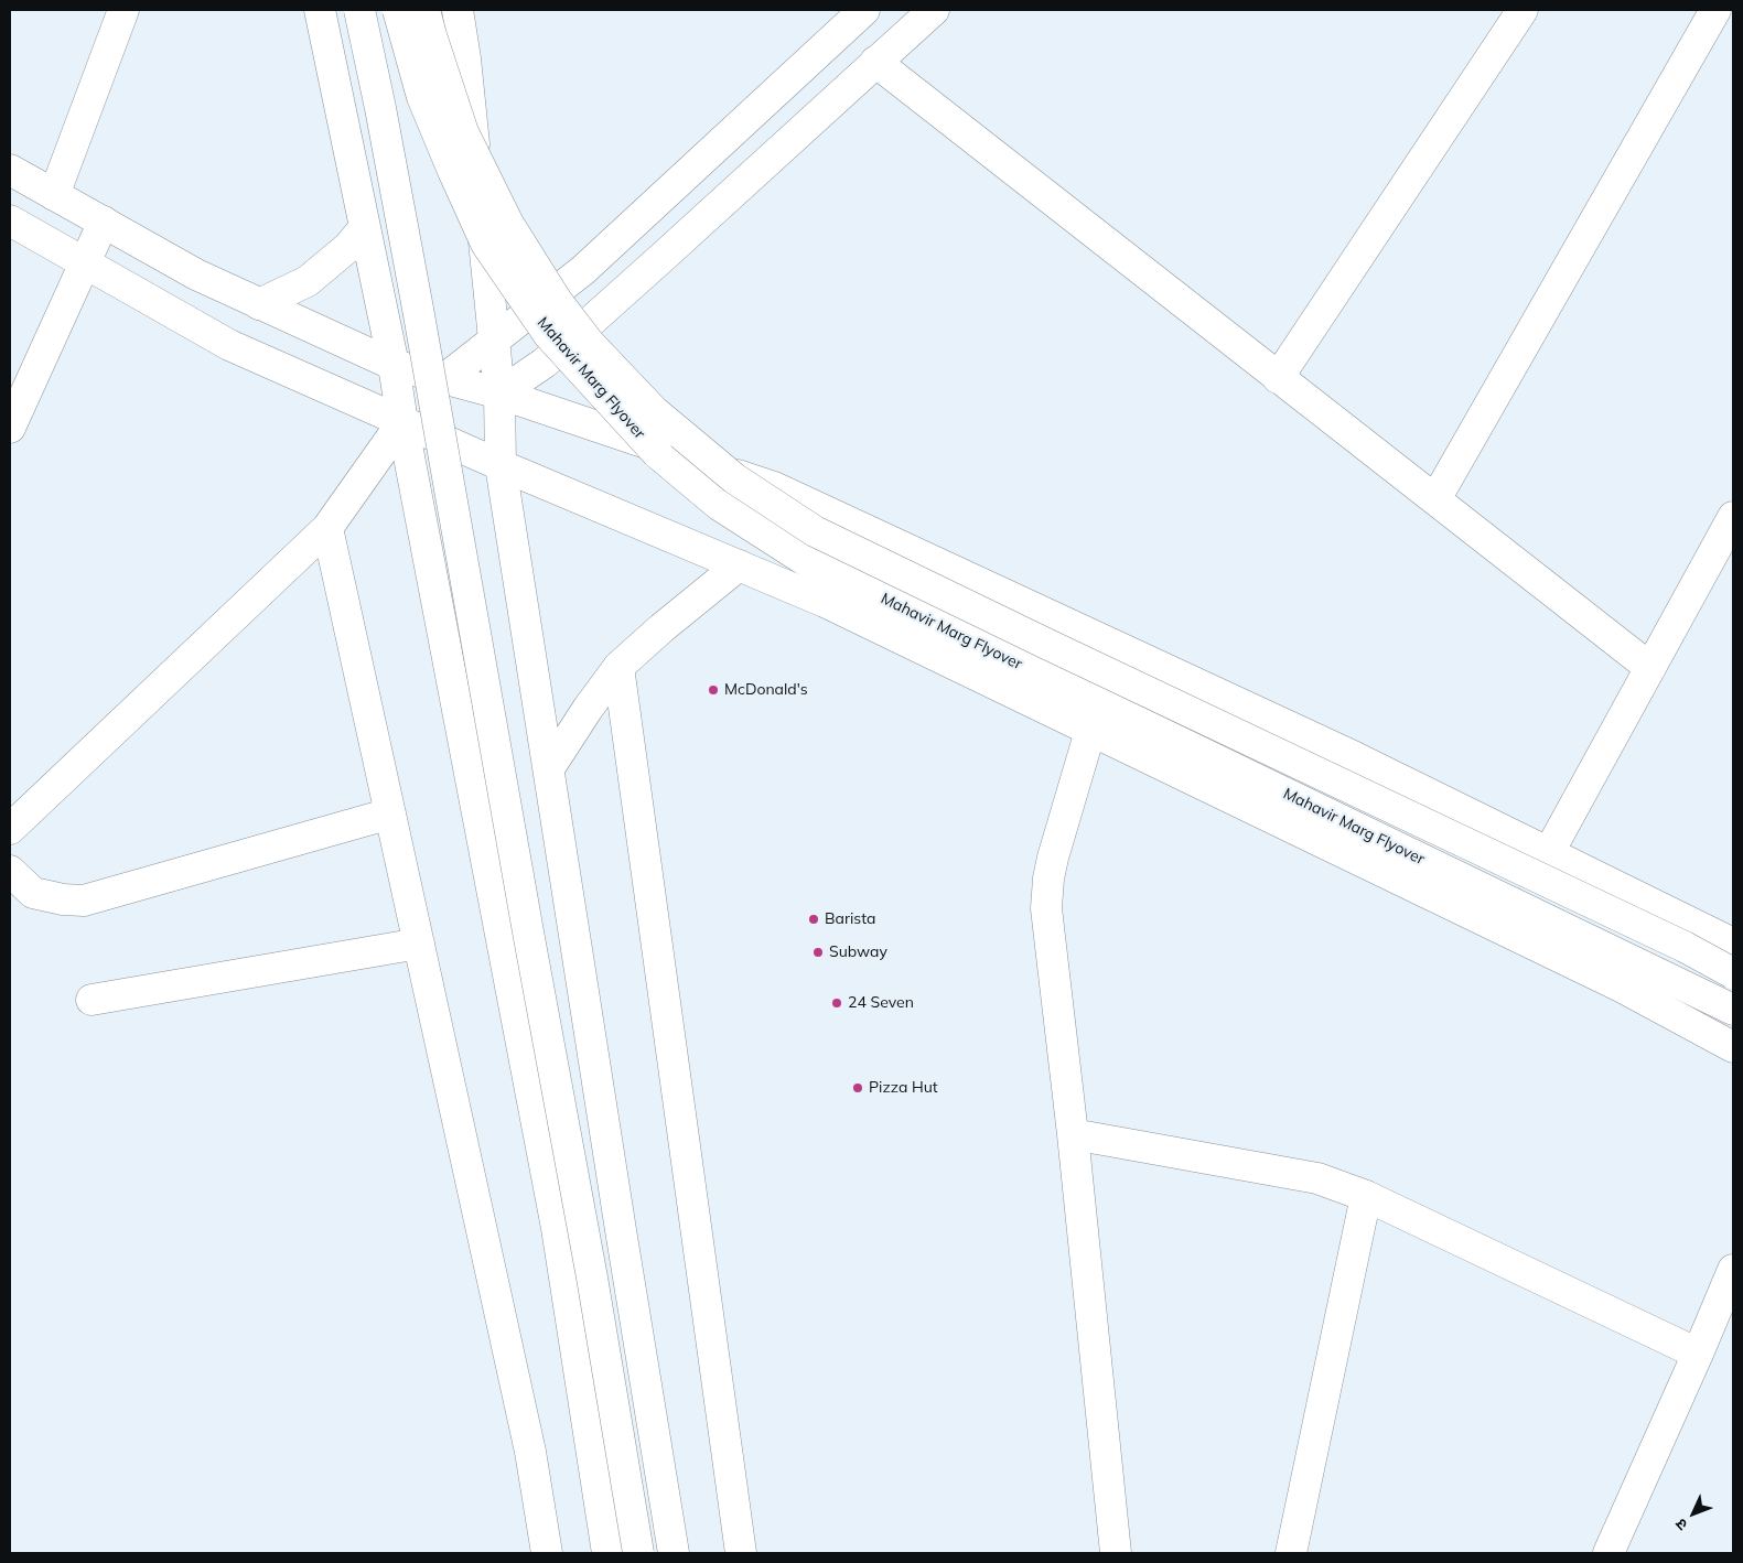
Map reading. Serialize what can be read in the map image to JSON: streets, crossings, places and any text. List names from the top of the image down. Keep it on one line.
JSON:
{"streets":{"main road":["Mahavir Marg Flyover"]},"places":["McDonald's","Barista","Subway","24 Seven","Pizza Hut"],"north":"bottom left"}
